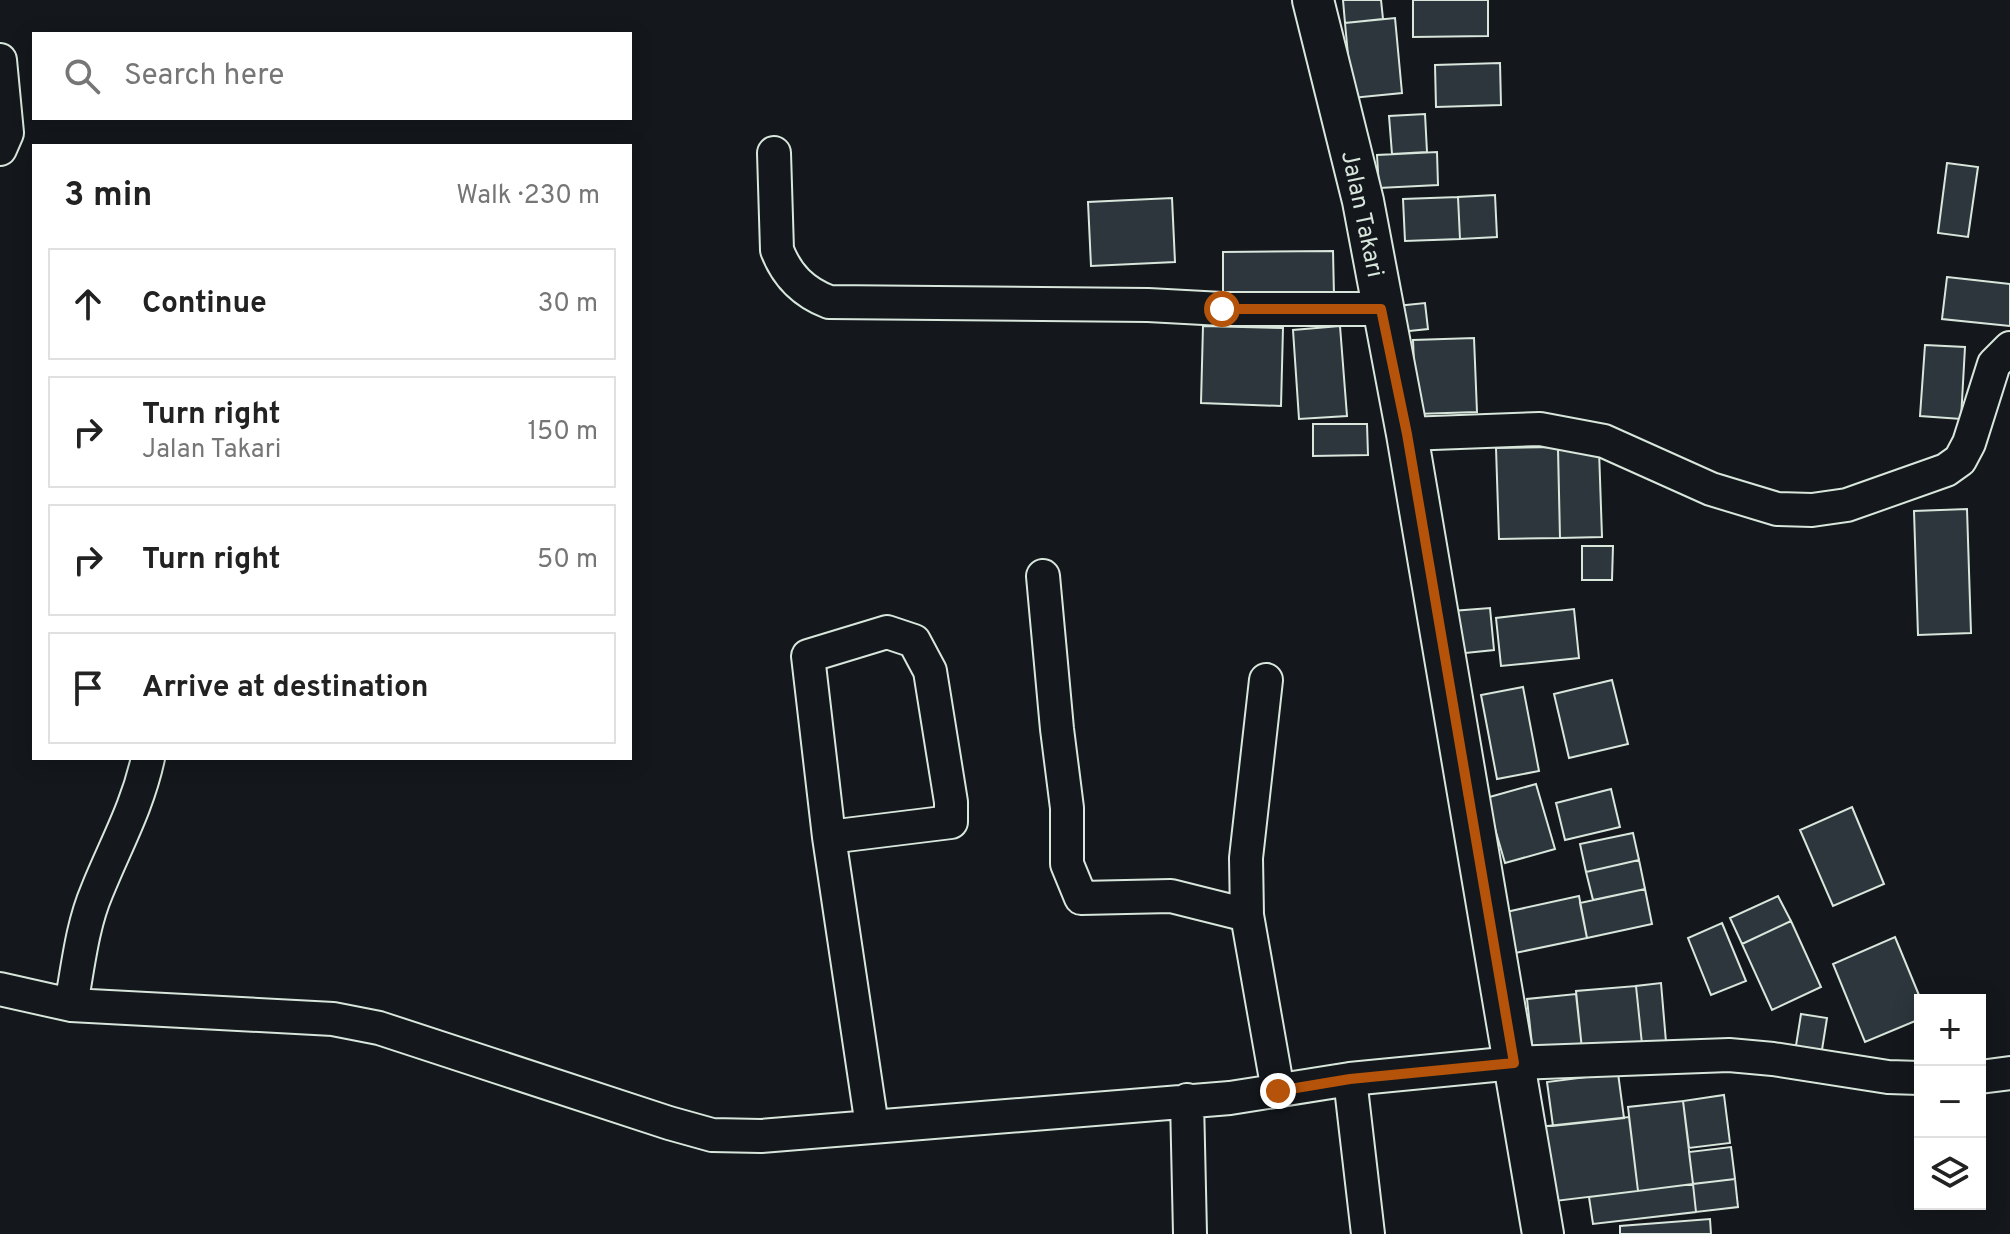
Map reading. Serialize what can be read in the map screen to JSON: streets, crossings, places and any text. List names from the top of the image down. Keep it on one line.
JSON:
{"streets":{"street":["Jalan Takari"]},"page":{"search":"Search here","heading":["3 min","Walk · 230 m"],"list":[["Continue","30 m"],["Turn right","Jalan Takari","150 m"],["Turn right","50 m"],"Arrive at destination"],"map_buttons":["+","−"]}}
